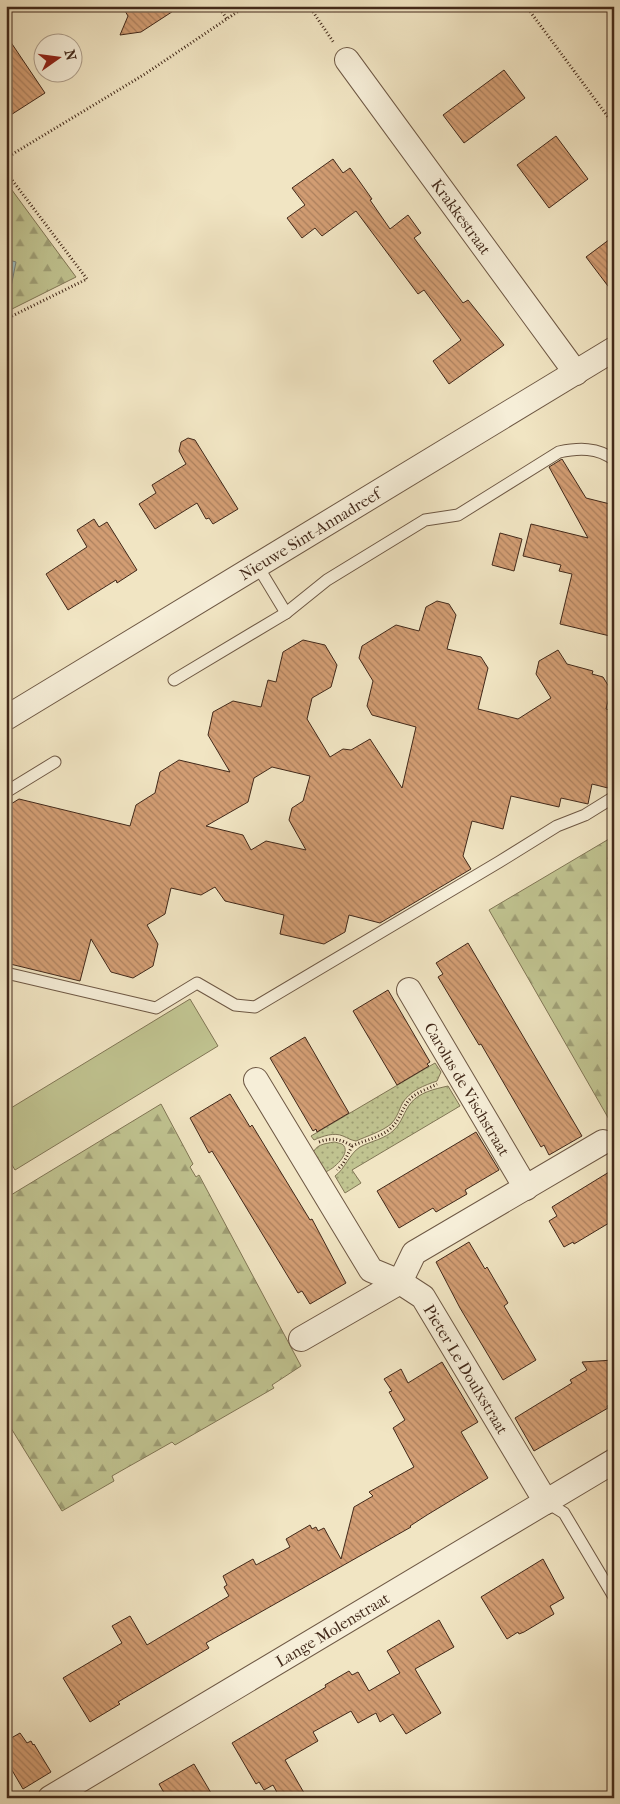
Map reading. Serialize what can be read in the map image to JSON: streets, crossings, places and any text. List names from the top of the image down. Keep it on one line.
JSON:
{"streets":{"street":["Krakkestraat","Nieuwe Sint-Annadreef","Carolus de Vischstraat","Pieter Le Doulxstraat","Lange Molenstraat"]},"crossings":[["Krakkestraat","Nieuwe Sint-Annadreef"],["Pieter Le Doulxstraat","Lange Molenstraat"]],"north":"right"}
